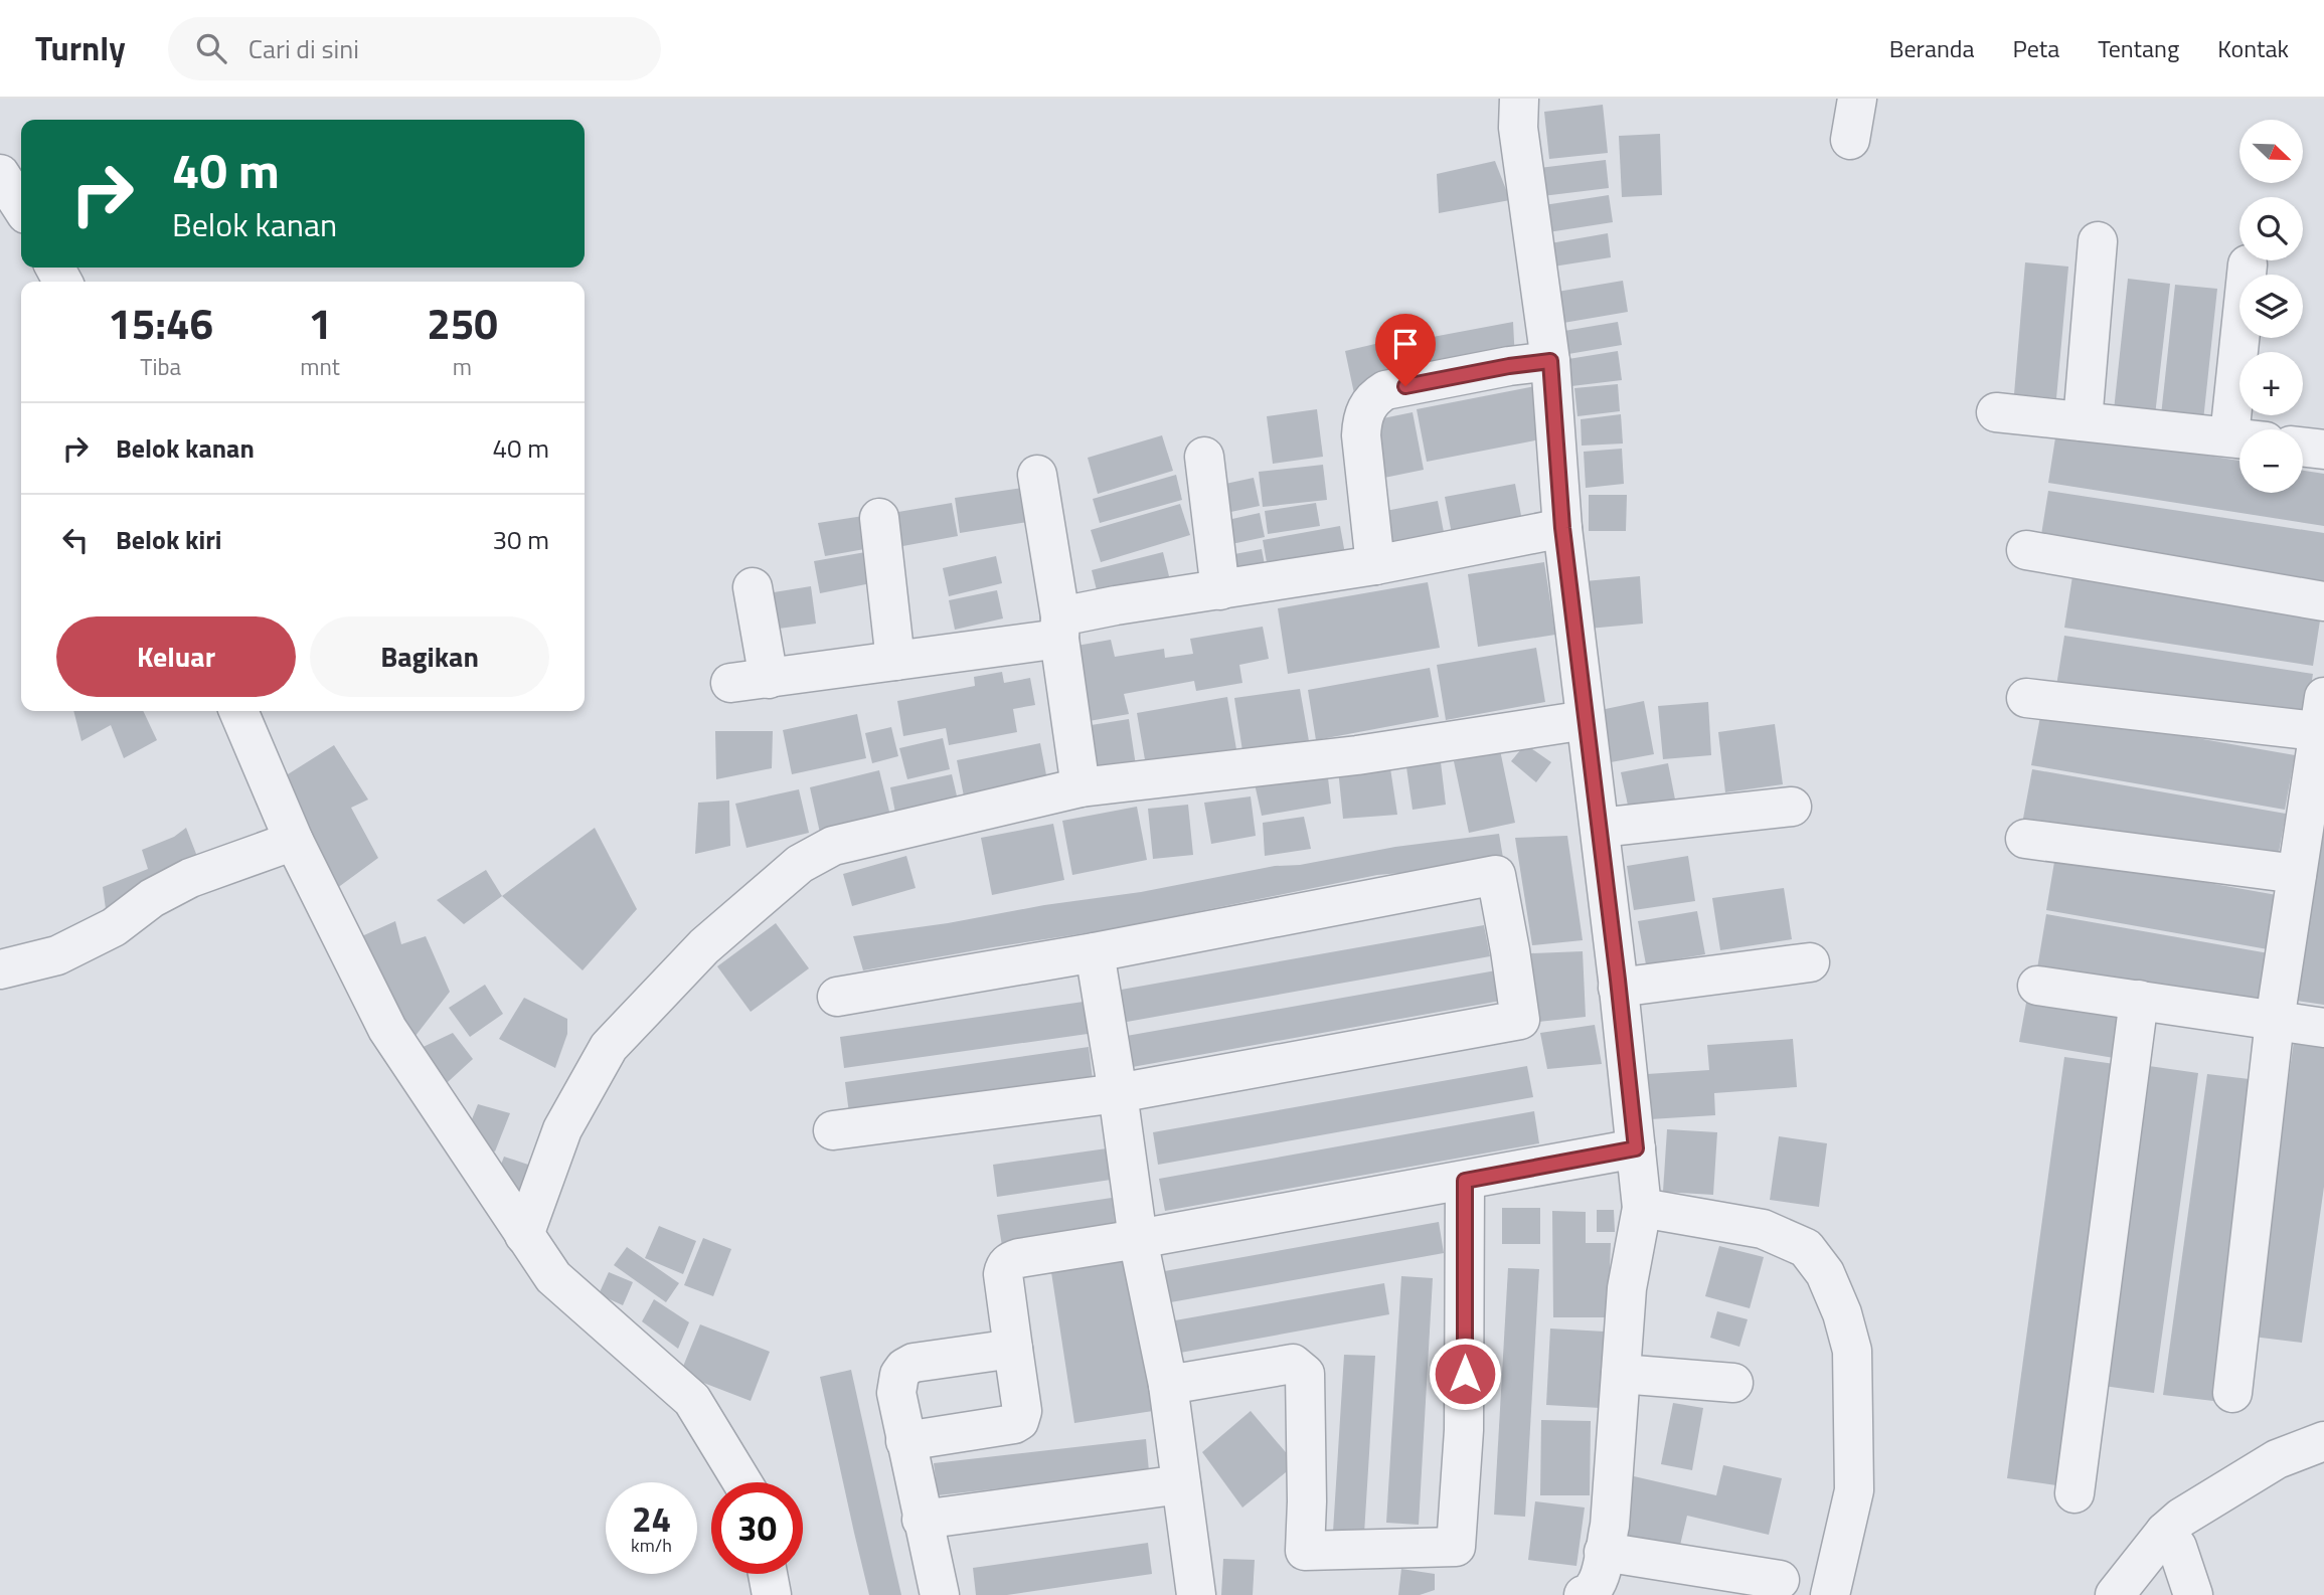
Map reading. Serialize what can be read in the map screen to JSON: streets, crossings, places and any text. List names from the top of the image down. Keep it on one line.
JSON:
{"north":"bottom right","page":{"header":"Turnly","search":"Cari di sini","nav":["Beranda","Peta","Tentang","Kontak"],"map_buttons":["+","−"],"turn":["40 m","Belok kanan"],"eta":["15:46","Tiba","1","mnt","250","m"],"list":[{"name":"Belok kanan","value":"40 m"},{"name":"Belok kiri","value":"30 m"}],"buttons":["Keluar","Bagikan"],"speed":"24 km/h","limit":"30"}}
